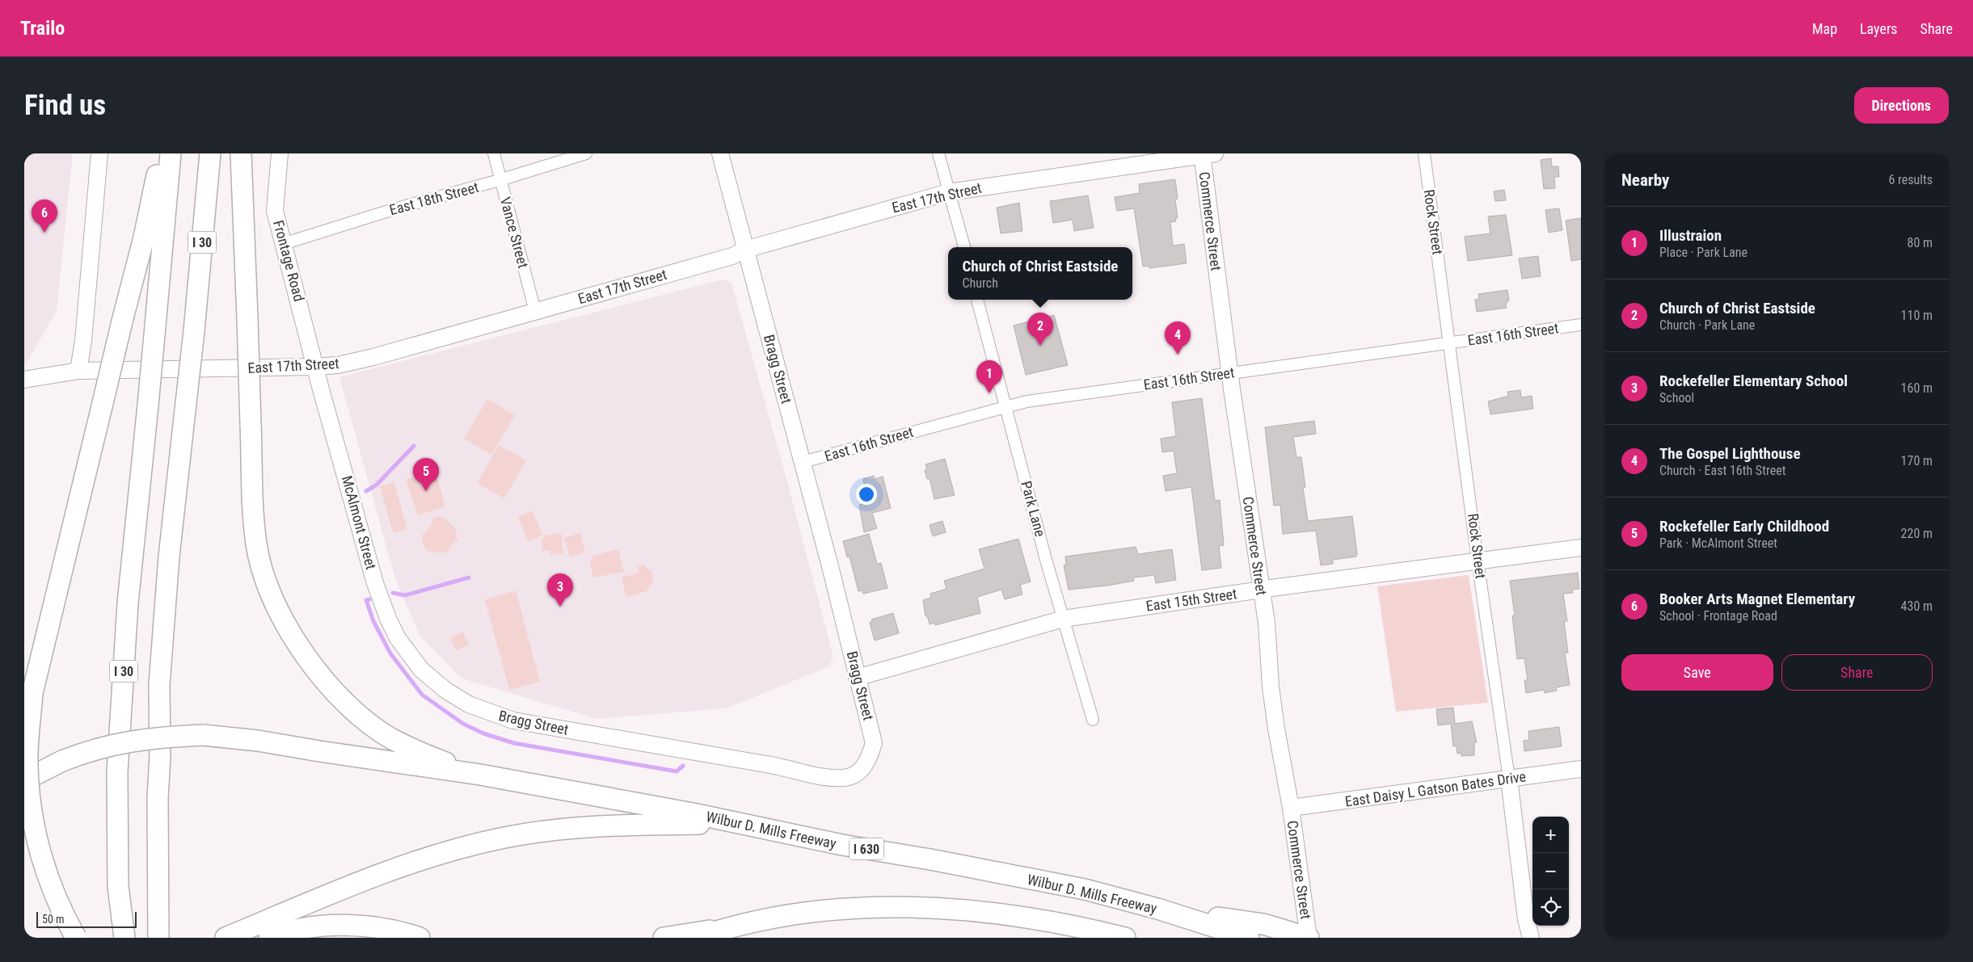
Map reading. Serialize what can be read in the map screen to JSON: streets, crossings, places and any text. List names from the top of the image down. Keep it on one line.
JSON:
{"streets":{"highway":["I 30","Wilbur D. Mills Freeway","I 630"],"street":["East 17th Street","East 18th Street","Commerce Street","Rock Street","Vance Street","Frontage Road","East 16th Street","Bragg Street","Park Lane","McAlmont Street","East 15th Street","East Daisy L Gatson Bates Drive"]},"crossings":[["East 17th Street","Commerce Street"],["East 17th Street","Vance Street"],["East 17th Street","Frontage Road"],["East 17th Street","Bragg Street"],["East 17th Street","McAlmont Street"],["East 18th Street","Vance Street"],["East 18th Street","Frontage Road"],["Commerce Street","East 16th Street"],["Commerce Street","East 15th Street"],["Commerce Street","East Daisy L Gatson Bates Drive"],["Rock Street","East 16th Street"],["Rock Street","East 15th Street"],["Rock Street","East Daisy L Gatson Bates Drive"],["Frontage Road","McAlmont Street"],["East 16th Street","Bragg Street"],["East 16th Street","Park Lane"],["Bragg Street","McAlmont Street"],["Bragg Street","East 15th Street"],["Park Lane","East 15th Street"]],"scale_bar":"50 m","page":{"header":"Trailo","nav":["Map","Layers","Share"],"buttons":["Directions",["Save","Share"]],"title":"Find us","heading":["Nearby","6 results"],"pins":["6","2","4","1","5","3"],"list":[{"mark":"1","name":"Illustraion","note":"Place · Park Lane","value":"80 m"},{"mark":"2","name":"Church of Christ Eastside","note":"Church · Park Lane","value":"110 m"},{"mark":"3","name":"Rockefeller Elementary School","note":"School","value":"160 m"},{"mark":"4","name":"The Gospel Lighthouse","note":"Church · East 16th Street","value":"170 m"},{"mark":"5","name":"Rockefeller Early Childhood","note":"Park · McAlmont Street","value":"220 m"},{"mark":"6","name":"Booker Arts Magnet Elementary","note":"School · Frontage Road","value":"430 m"}],"popup":["Church of Christ Eastside","Church"],"map_buttons":["+","−"],"scale":"50 m"}}
